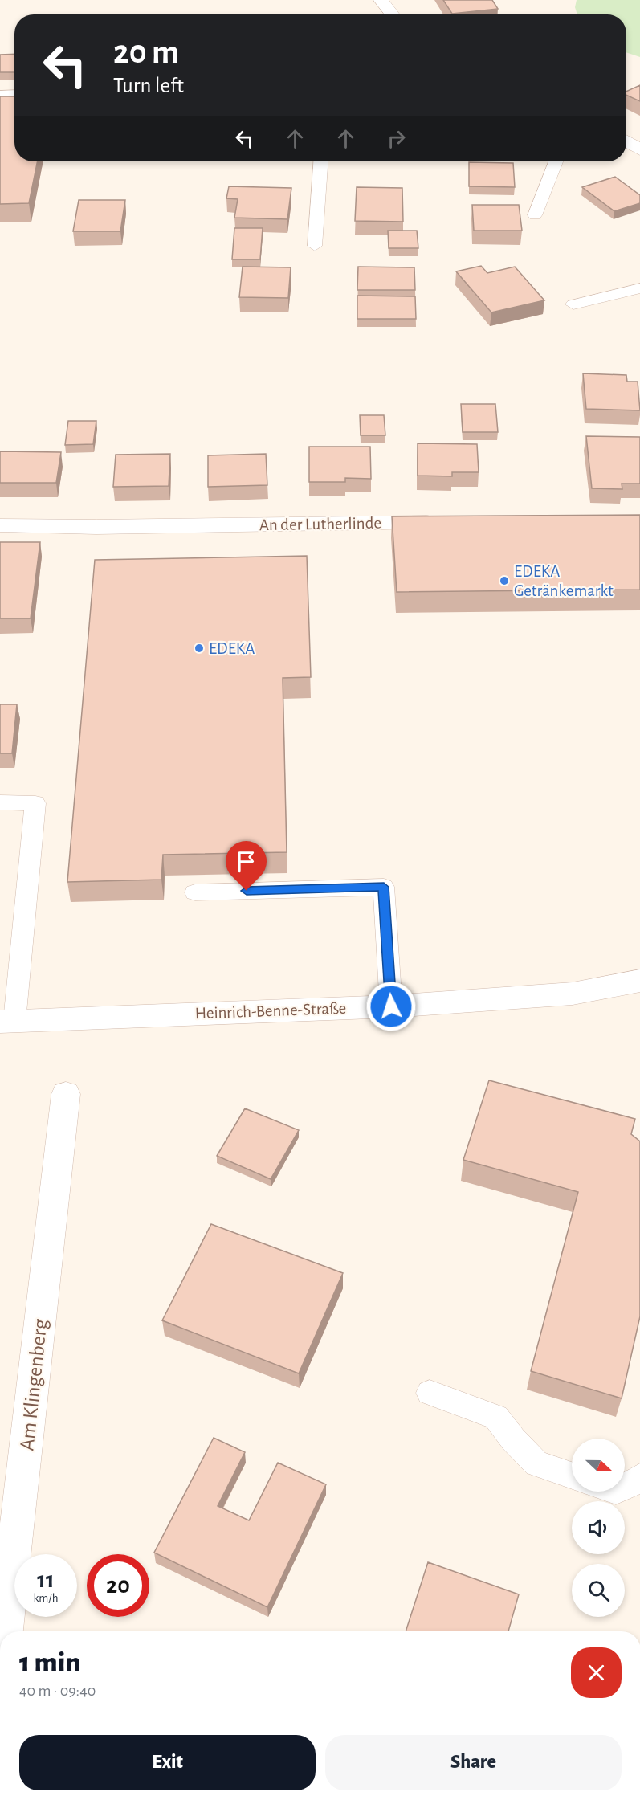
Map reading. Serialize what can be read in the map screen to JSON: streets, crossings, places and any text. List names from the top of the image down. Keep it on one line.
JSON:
{"streets":{"street":["An der Lutherlinde","Heinrich-Benne-Straße","Am Klingenberg"]},"places":["EDEKA Getränkemarkt","EDEKA"],"north":"right","page":{"turn":["20 m","Turn left"],"speed":"11 km/h","limit":"20","heading":["1 min","40 m · 09:40"],"buttons":["Exit","Share"]}}
